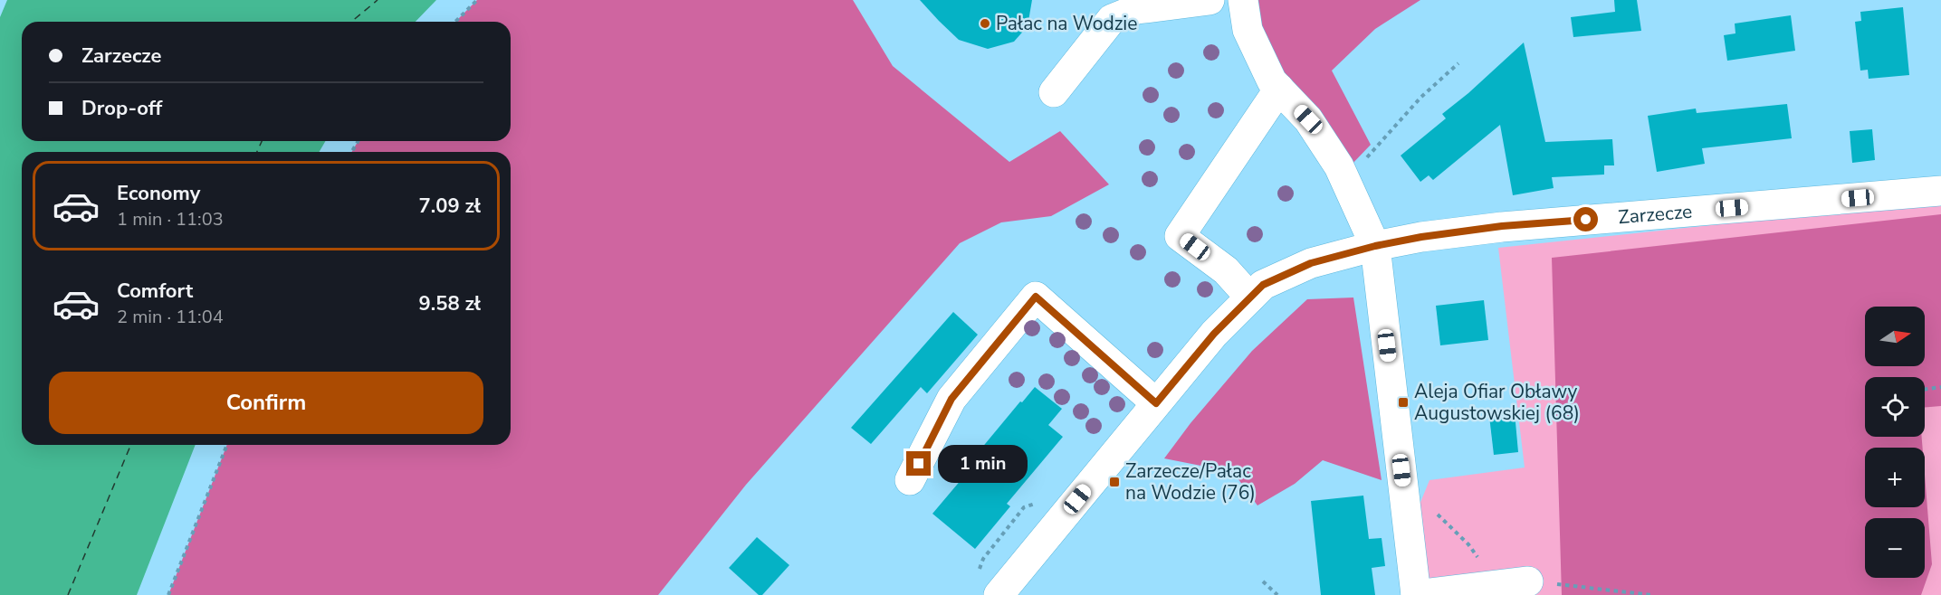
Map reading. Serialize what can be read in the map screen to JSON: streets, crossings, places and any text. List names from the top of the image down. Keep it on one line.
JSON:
{"streets":{"street":["Zarzecze"]},"places":{"other":["Pałac na Wodzie"],"transit":["Aleja Ofiar Obławy Augustowskiej (68)","Zarzecze/Pałac na Wodzie (76)"]},"north":"right","page":{"banner":["Zarzecze","Drop-off"],"list":[{"name":"Economy","note":"1 min · 11:03","value":"7.09 zł"},{"name":"Comfort","note":"2 min · 11:04","value":"9.58 zł"}],"map_buttons":["+","−"],"buttons":"Confirm","bubble":"1 min"}}
